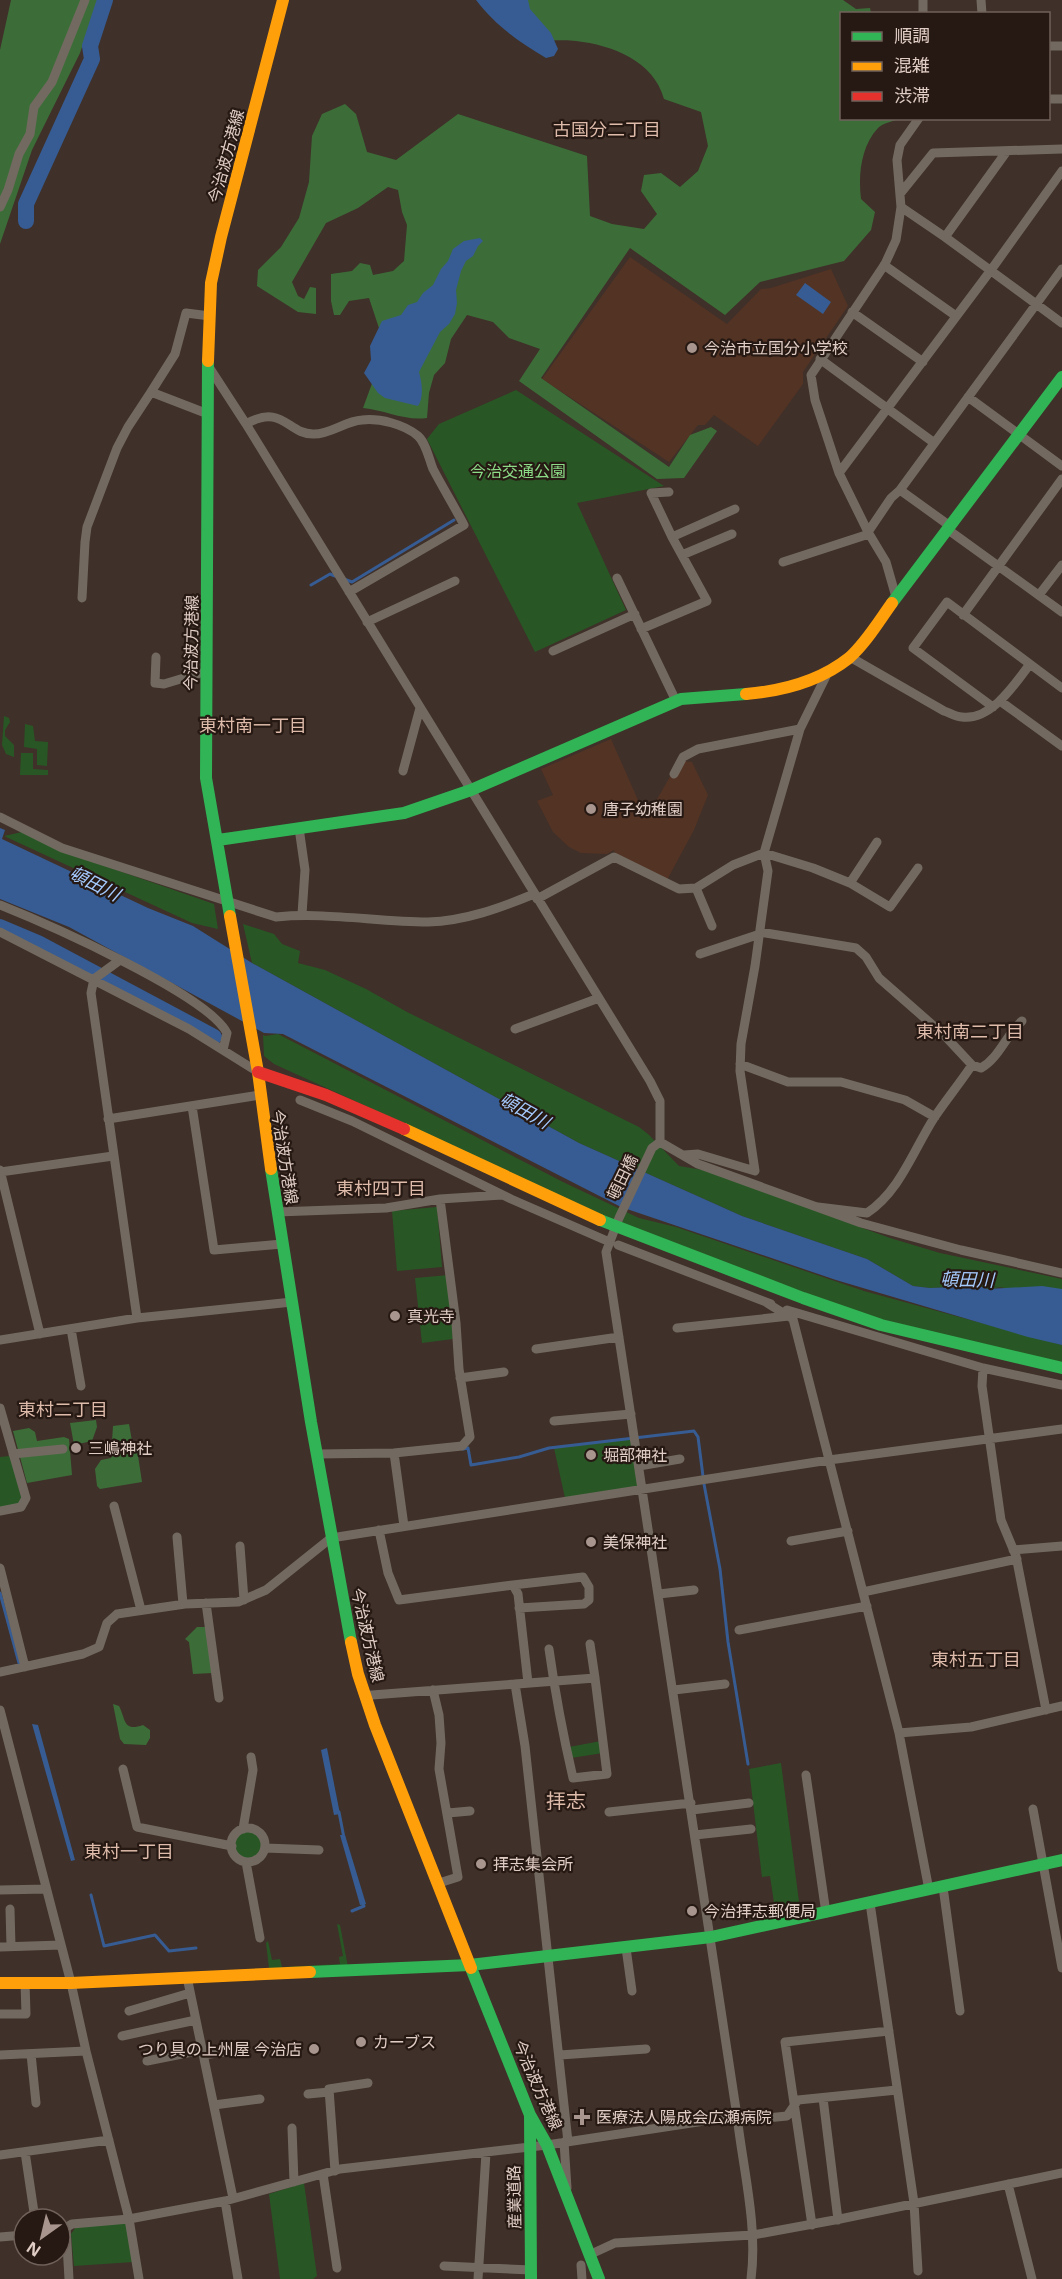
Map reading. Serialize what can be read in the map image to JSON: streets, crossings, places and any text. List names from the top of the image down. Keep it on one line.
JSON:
{"streets":{"street":["今治波方港線","頓田橋","産業道路"]},"crossings":[["今治波方港線","産業道路"]],"districts":["古国分二丁目","東村南一丁目","東村南二丁目","東村四丁目","東村二丁目","東村五丁目","拝志","東村一丁目"],"water":["頓田川"],"parks":["今治交通公園"],"places":{"other":["今治市立国分小学校","唐子幼稚園","真光寺","三嶋神社","堀部神社","美保神社","拝志集会所","今治拝志郵便局","カーブス","つり具の上州屋 今治店"],"health":["医療法人陽成会広瀬病院"]},"legend":["順調","混雑","渋滞"],"north":"bottom left"}
